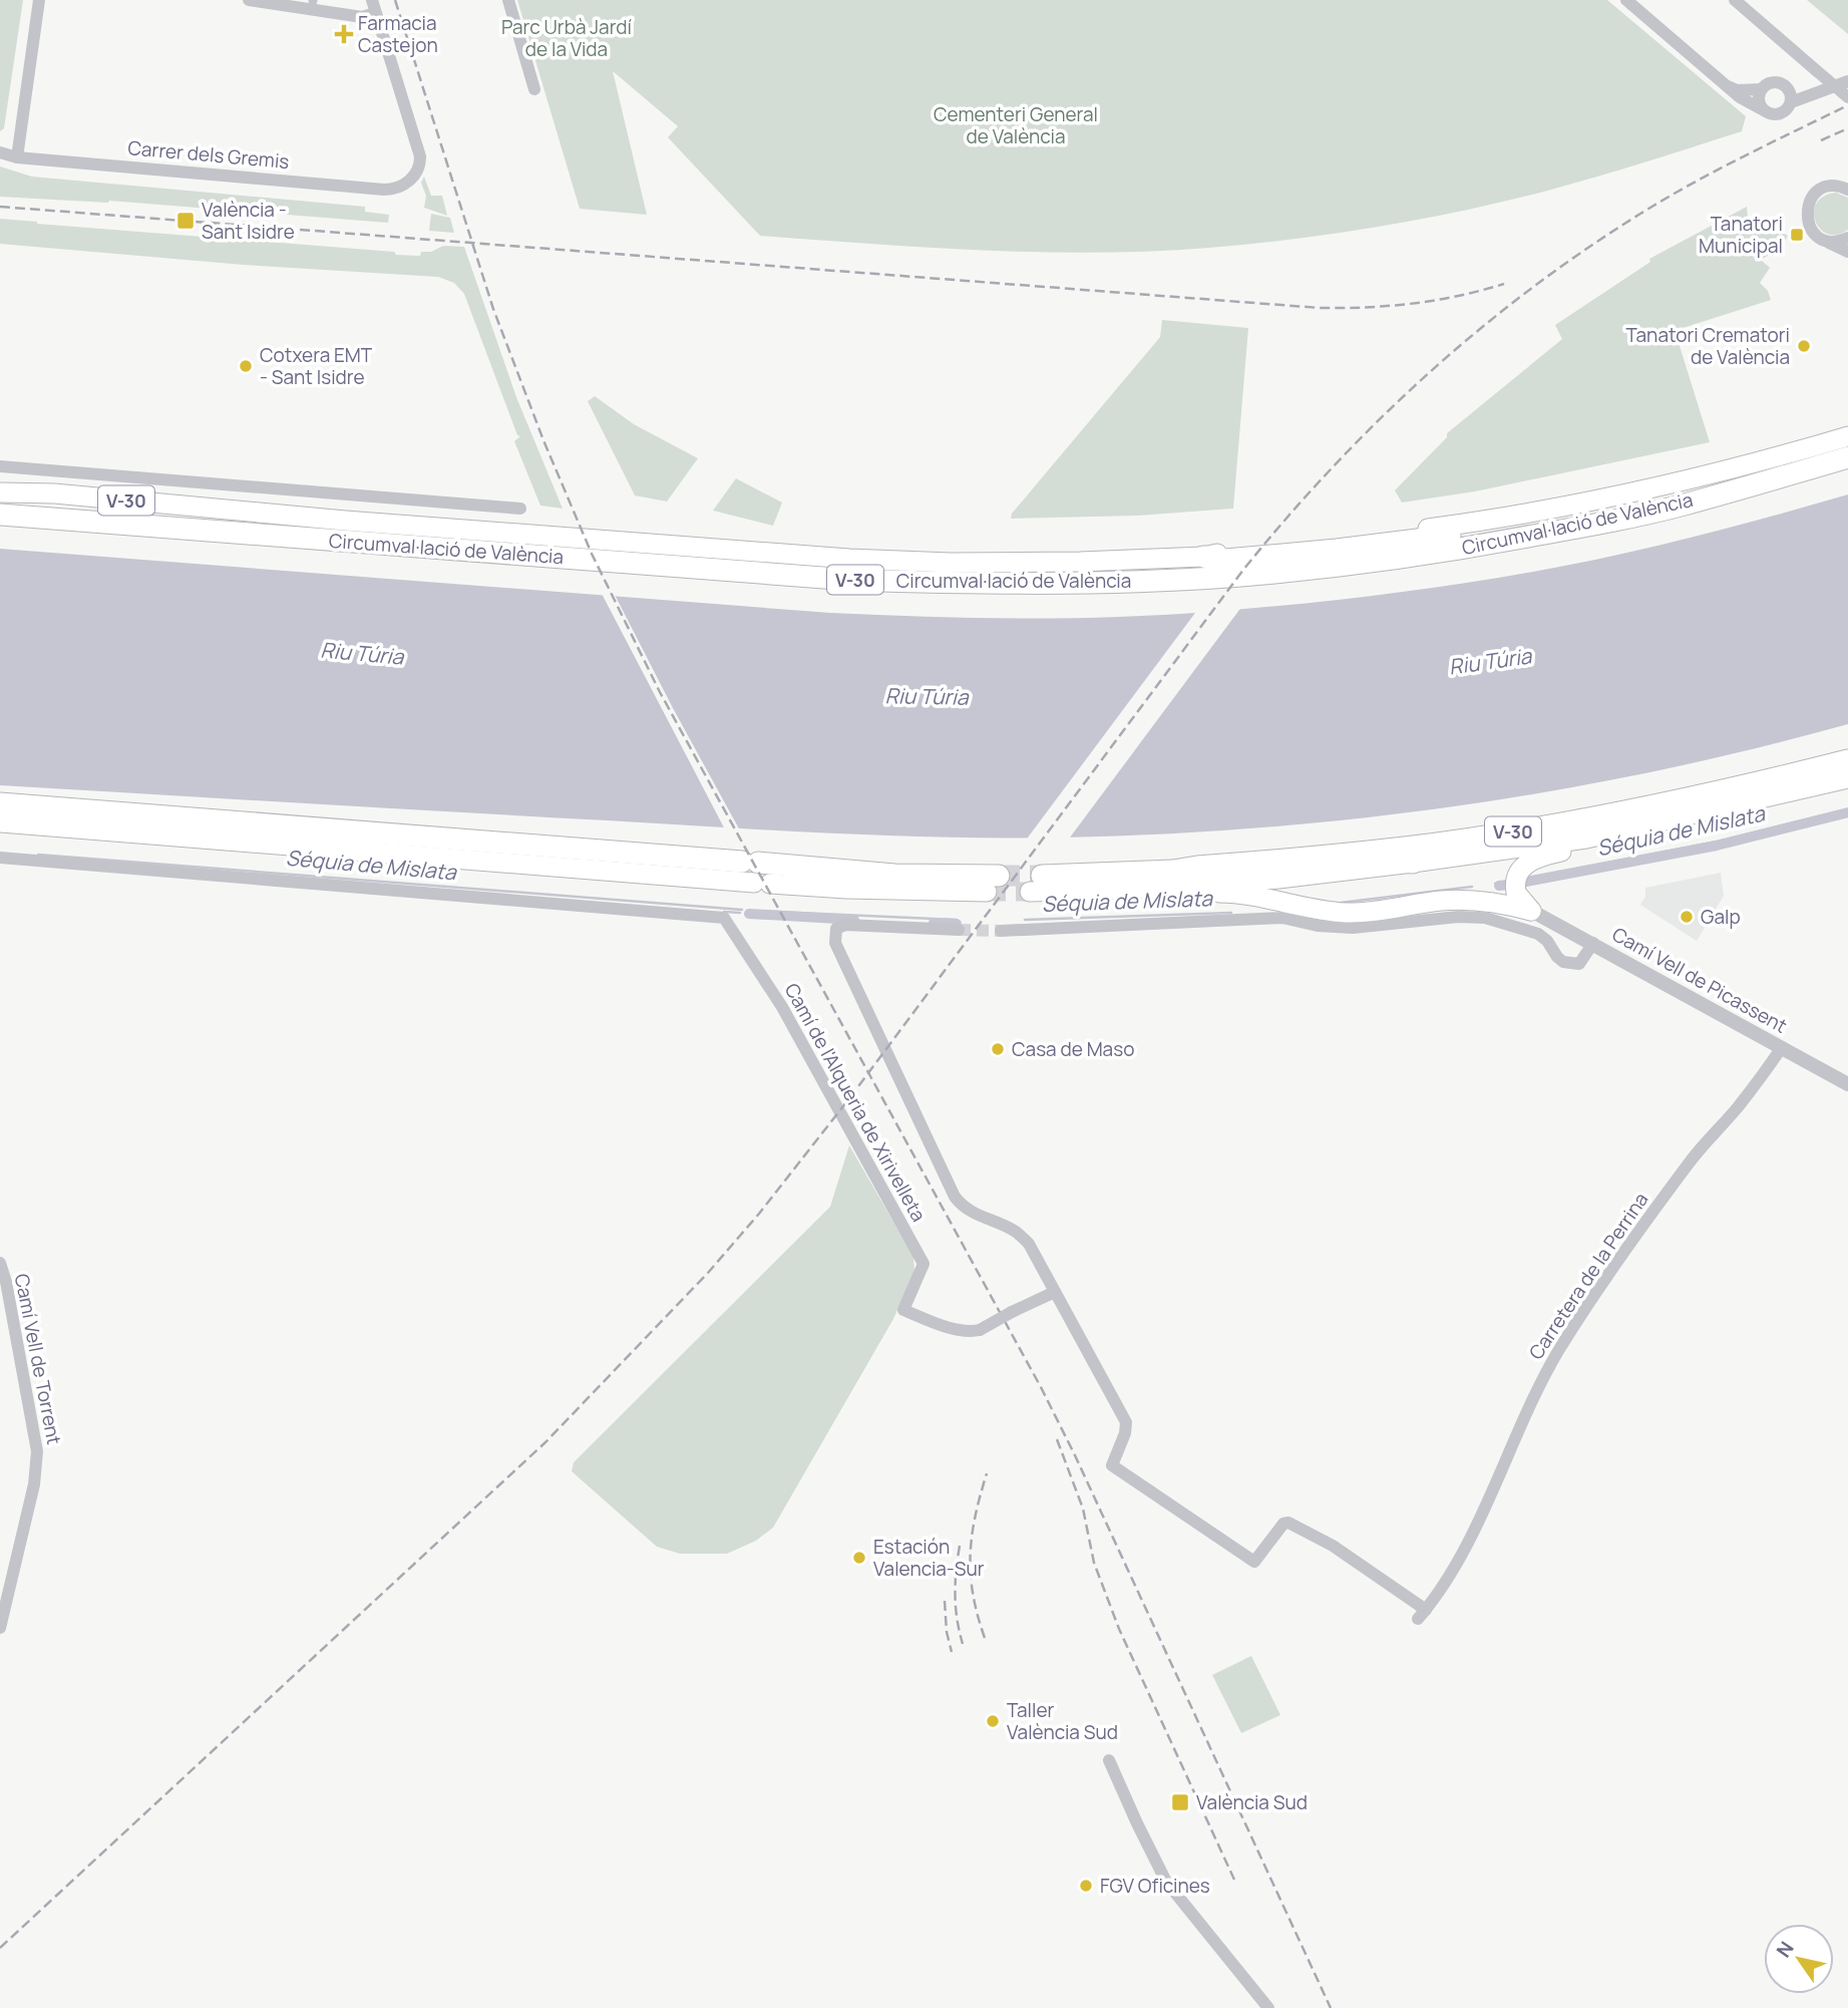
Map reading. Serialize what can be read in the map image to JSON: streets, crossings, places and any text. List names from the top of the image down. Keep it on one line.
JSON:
{"streets":{"highway":["V-30","Circumval·lació de València"],"street":["Carrer dels Gremis","Camí Vell de Picassent","Camí de l'Alqueria de Xirivelleta","Carretera de la Perrina","Camí Vell de Torrent"]},"crossings":[["Camí Vell de Picassent","Carretera de la Perrina"],["Camí de l'Alqueria de Xirivelleta","Carretera de la Perrina"]],"water":["Riu Túria","Séquia de Mislata"],"parks":["Parc Urbà Jardí de la Vida","Cementeri General de València"],"places":{"health":["Farmacia Castejon"],"transit":["València - Sant Isidre","Tanatori Municipal","València Sud"],"other":["Tanatori Crematori de València","Cotxera EMT - Sant Isidre","Galp","Casa de Maso","Estación Valencia-Sur","Taller València Sud","FGV Oficines"]},"north":"top left"}
